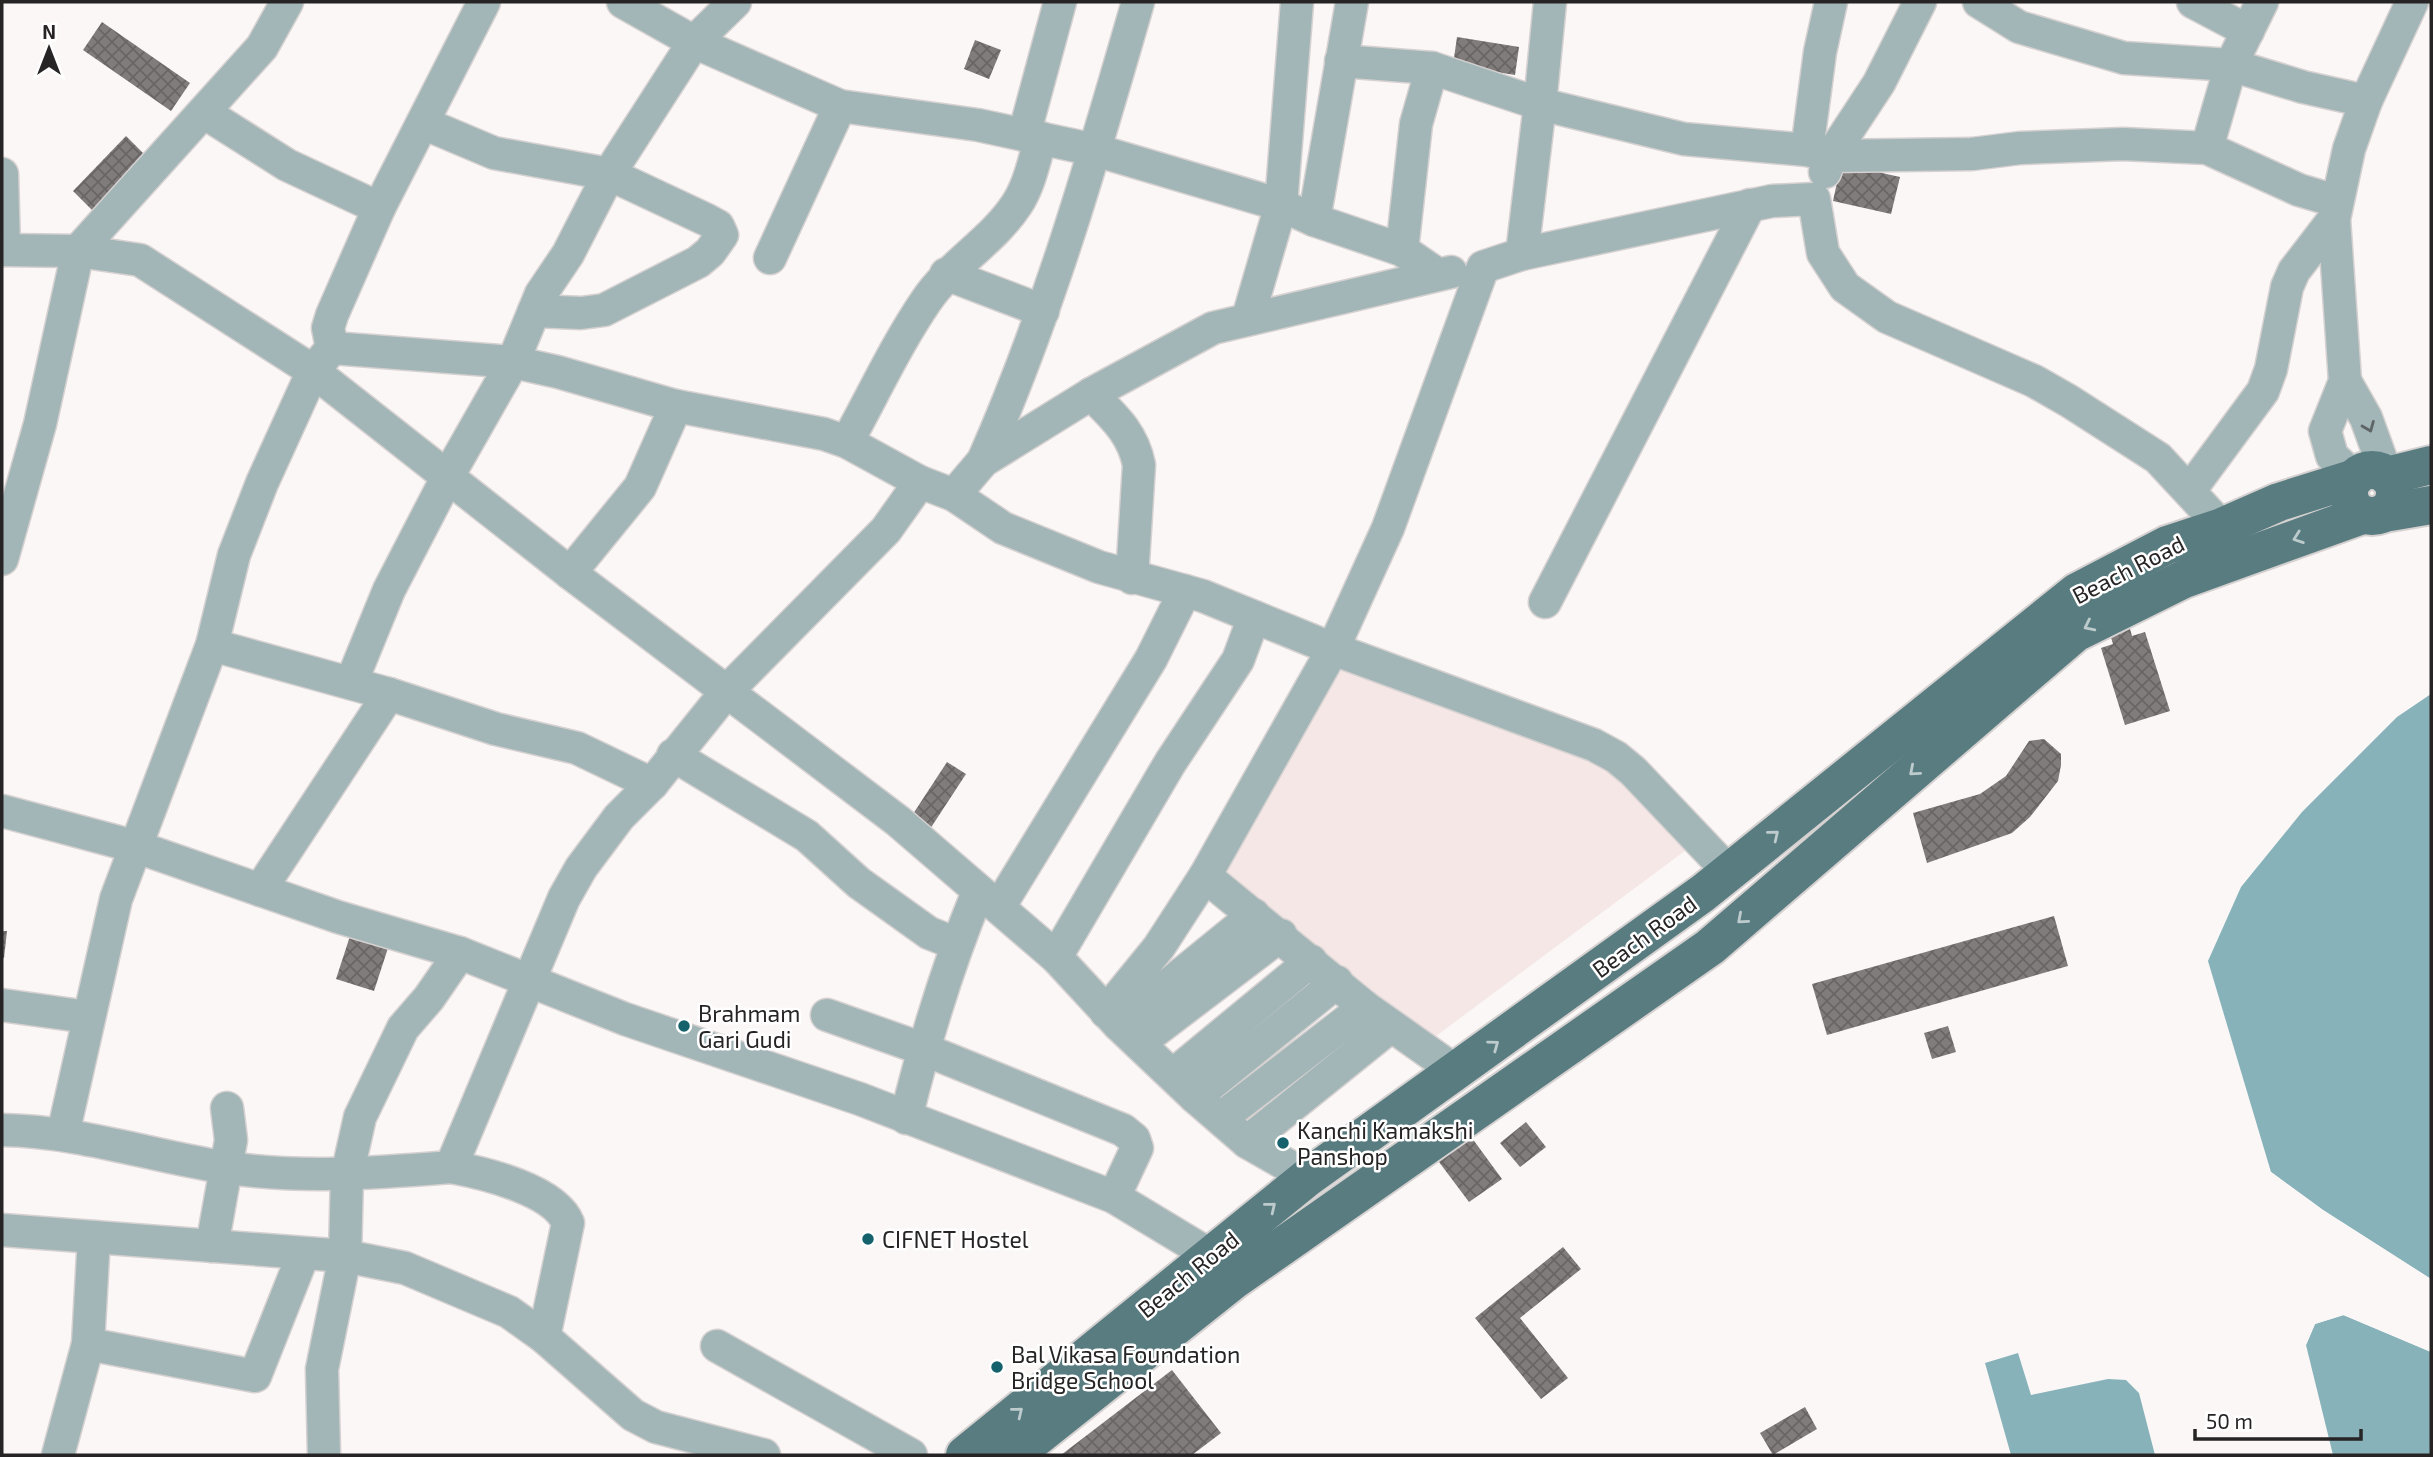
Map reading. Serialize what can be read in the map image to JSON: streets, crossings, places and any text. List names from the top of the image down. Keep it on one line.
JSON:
{"streets":{"main road":["Beach Road"]},"places":["Brahmam Gari Gudi","Kanchi Kamakshi Panshop","CIFNET Hostel","Bal Vikasa Foundation Bridge School"],"scale_bar":"50 m","north":"top"}
